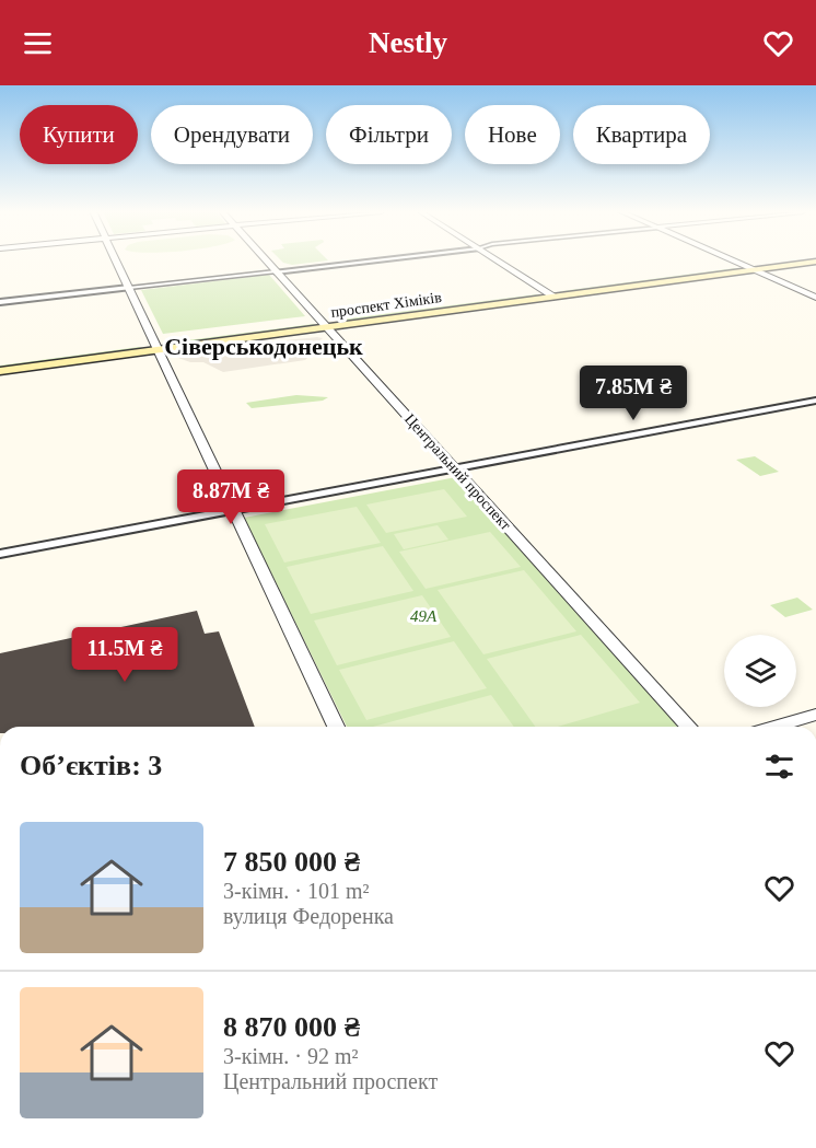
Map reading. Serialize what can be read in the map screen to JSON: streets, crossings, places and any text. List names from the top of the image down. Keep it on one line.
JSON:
{"streets":{"main road":["проспект Хіміків"],"street":["Центральний проспект"]},"crossings":[["проспект Хіміків","Центральний проспект"]],"districts":["Сіверськодонецьк"],"parks":["49А"],"page":{"header":"Nestly","chip":["Купити","Орендувати","Фільтри","Нове","Квартира"],"price":["7.85M ₴","8.87M ₴","11.5M ₴"],"heading":"Об’єктів: 3","list":[{"name":"7 850 000 ₴","note":"3-кімн. · 101 m² · вулиця Федоренка"},{"name":"8 870 000 ₴","note":"3-кімн. · 92 m² · Центральний проспект"}]}}
